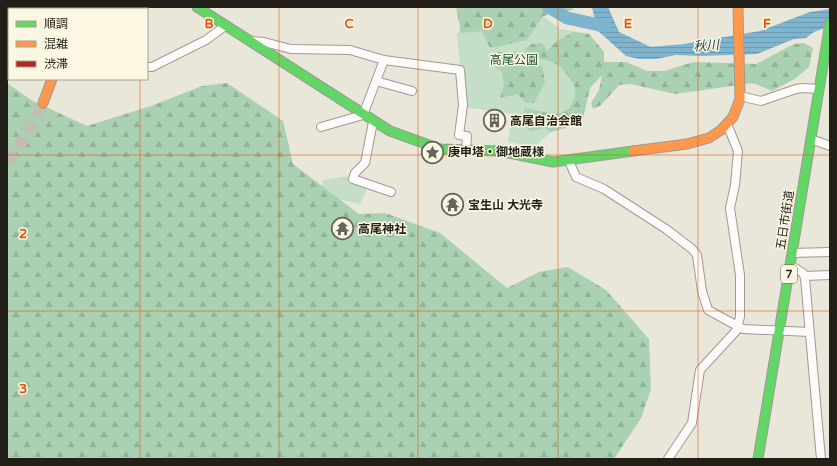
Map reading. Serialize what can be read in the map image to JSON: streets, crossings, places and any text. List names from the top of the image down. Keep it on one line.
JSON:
{"streets":{"street":["五日市街道","7"]},"water":["秋川"],"parks":["高尾公園"],"places":{"building":["高尾自治会館"],"place":["庚申塔・御地蔵様"],"temple":["宝生山 大光寺","高尾神社"]},"legend":["順調","混雑","渋滞"],"grid":{"columns":["B","C","D","E","F"],"rows":["2","3"]}}
